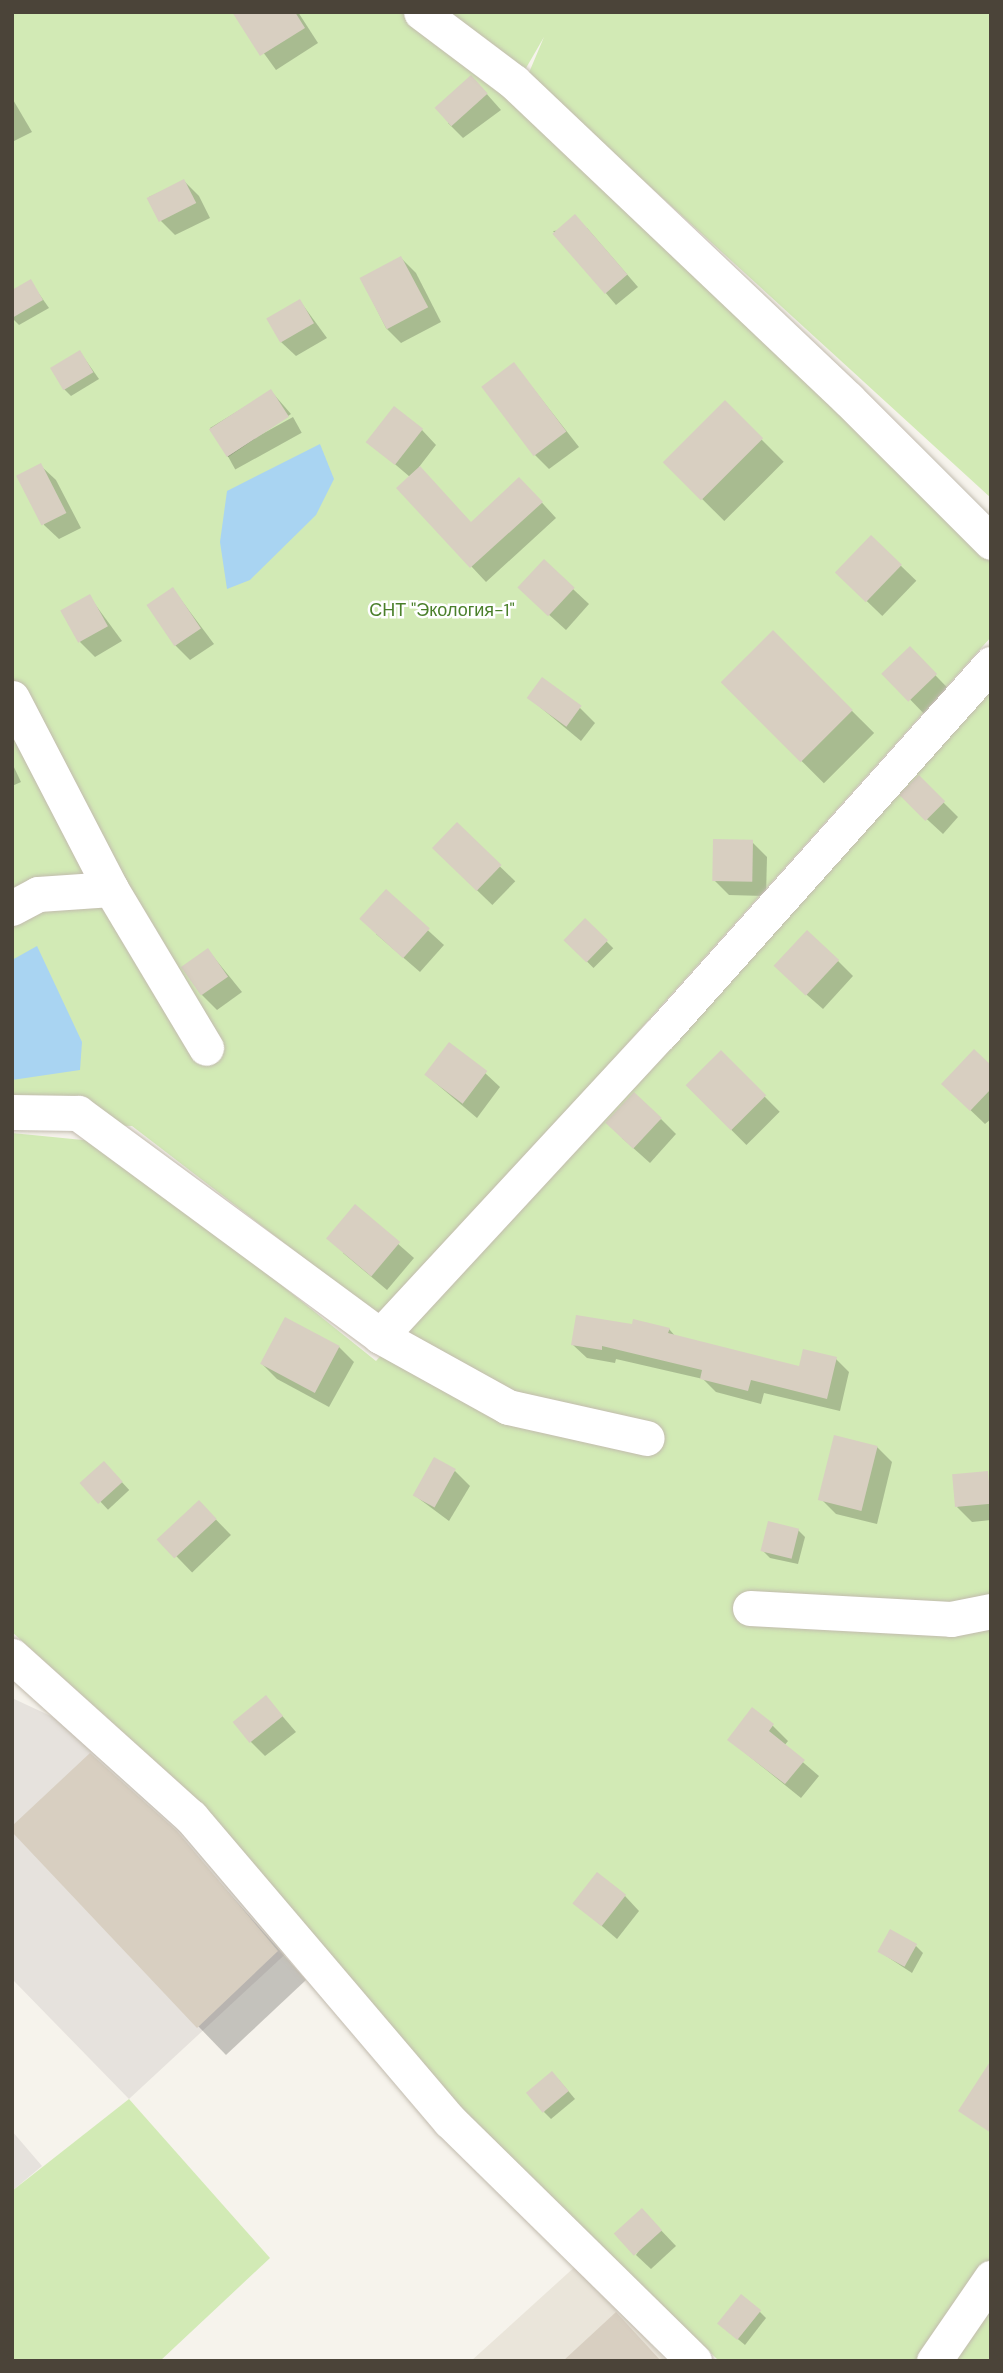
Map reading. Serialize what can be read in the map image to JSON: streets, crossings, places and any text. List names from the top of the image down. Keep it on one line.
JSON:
{"parks":["СНТ \"Экология-1\""]}
